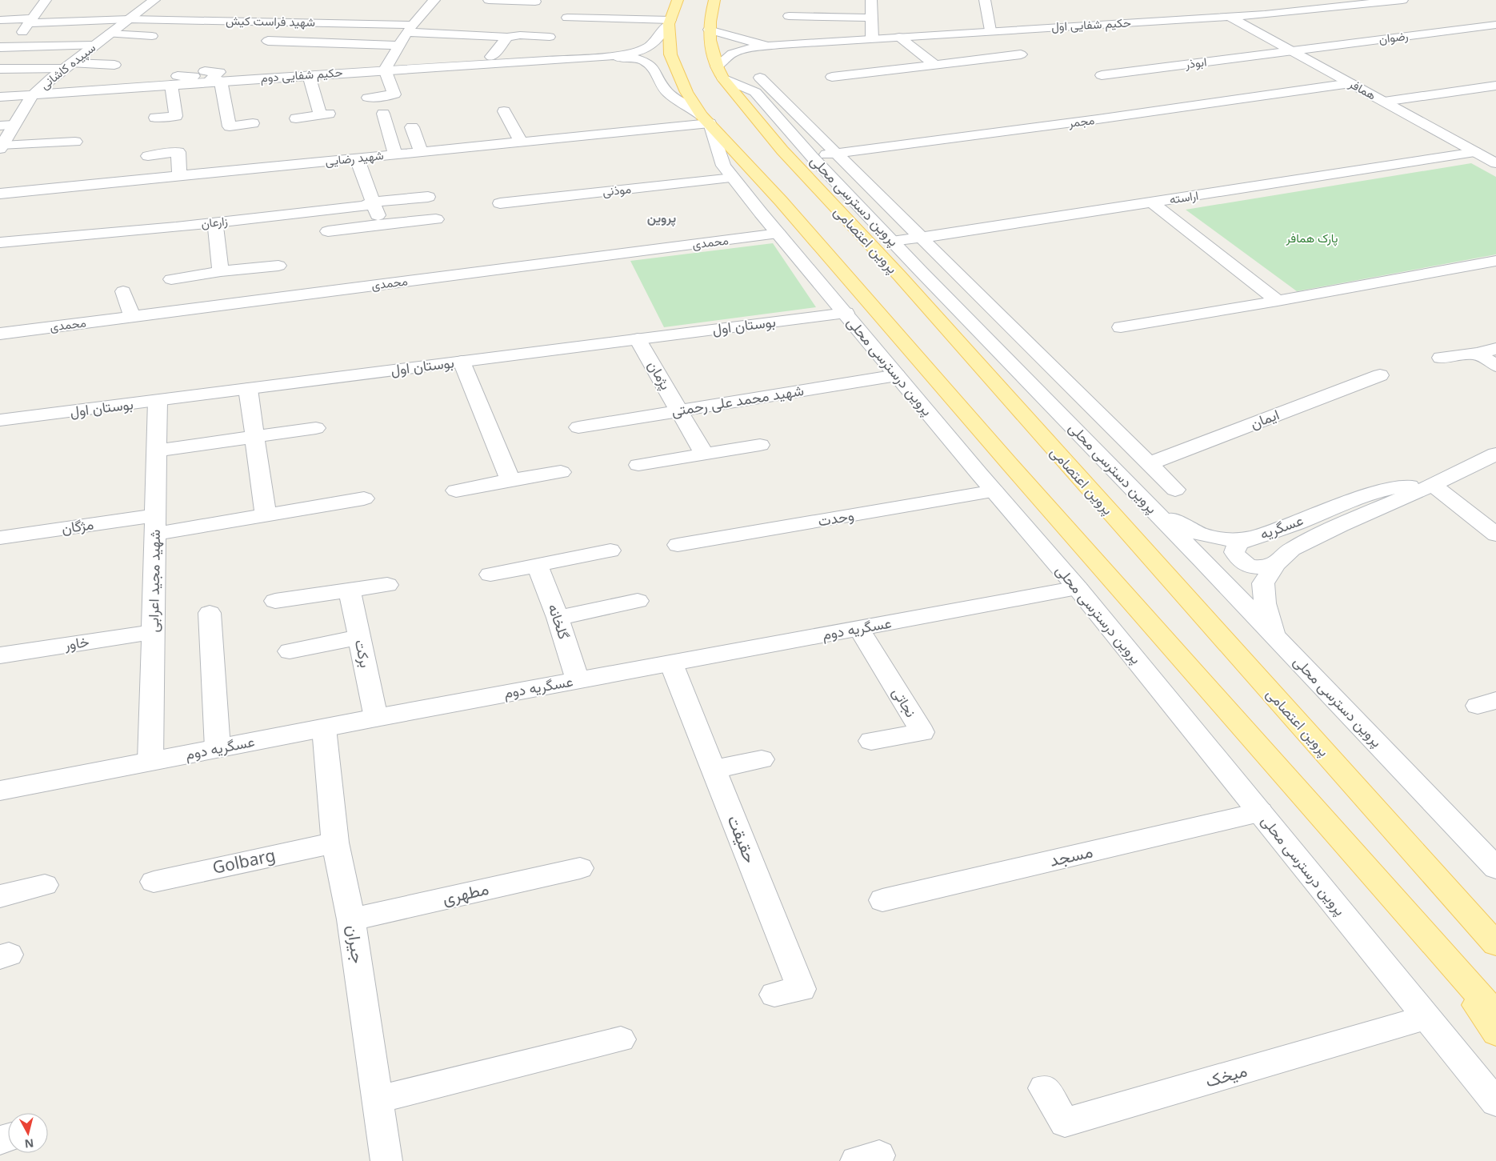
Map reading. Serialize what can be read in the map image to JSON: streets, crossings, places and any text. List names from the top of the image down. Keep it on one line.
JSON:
{"streets":{"main road":["پروین اعتصامی"],"street":["شهید فراست کیش","حکیم شفایی اول","رضوان","ابوذر","سپیده کاشانی","حکیم شفایی دوم","همافر","مجمر","شهید رضایی","موذنی","اراسته","پروین دسترسی محلی","زارعان","محمدی","بوستان اول","پروین درسترسی محلی","پژمان","شهید محمد علی رحمتی","ایمان","وحدت","مژگان","عسگریه","شهید مجید اعرابی","گلخانه","عسگریه دوم","خاور","برکت","نجاتی","حقیقت","مسجد","Golbarg","مطهری","جیران","میخک"]},"crossings":[["شهید فراست کیش","سپیده کاشانی"],["حکیم شفایی اول","همافر"],["رضوان","ابوذر"],["رضوان","همافر"],["ابوذر","همافر"],["سپیده کاشانی","حکیم شفایی دوم"],["همافر","مجمر"],["همافر","اراسته"],["مجمر","پروین دسترسی محلی"],["شهید رضایی","پروین درسترسی محلی"],["موذنی","پروین درسترسی محلی"],["اراسته","پروین دسترسی محلی"],["پروین دسترسی محلی","پروین اعتصامی"],["پروین دسترسی محلی","عسگریه"],["محمدی","پروین درسترسی محلی"],["بوستان اول","پروین درسترسی محلی"],["بوستان اول","پژمان"],["بوستان اول","شهید مجید اعرابی"],["پروین درسترسی محلی","شهید محمد علی رحمتی"],["پروین درسترسی محلی","وحدت"],["پروین درسترسی محلی","عسگریه دوم"],["پروین درسترسی محلی","مسجد"],["پروین درسترسی محلی","میخک"],["پژمان","شهید محمد علی رحمتی"],["مژگان","شهید مجید اعرابی"],["شهید مجید اعرابی","عسگریه دوم"],["شهید مجید اعرابی","خاور"],["گلخانه","عسگریه دوم"],["عسگریه دوم","برکت"],["عسگریه دوم","نجاتی"],["عسگریه دوم","حقیقت"],["عسگریه دوم","جیران"],["Golbarg","جیران"],["مطهری","جیران"]],"districts":["پروین"],"parks":["پارک همافر"],"north":"bottom"}
